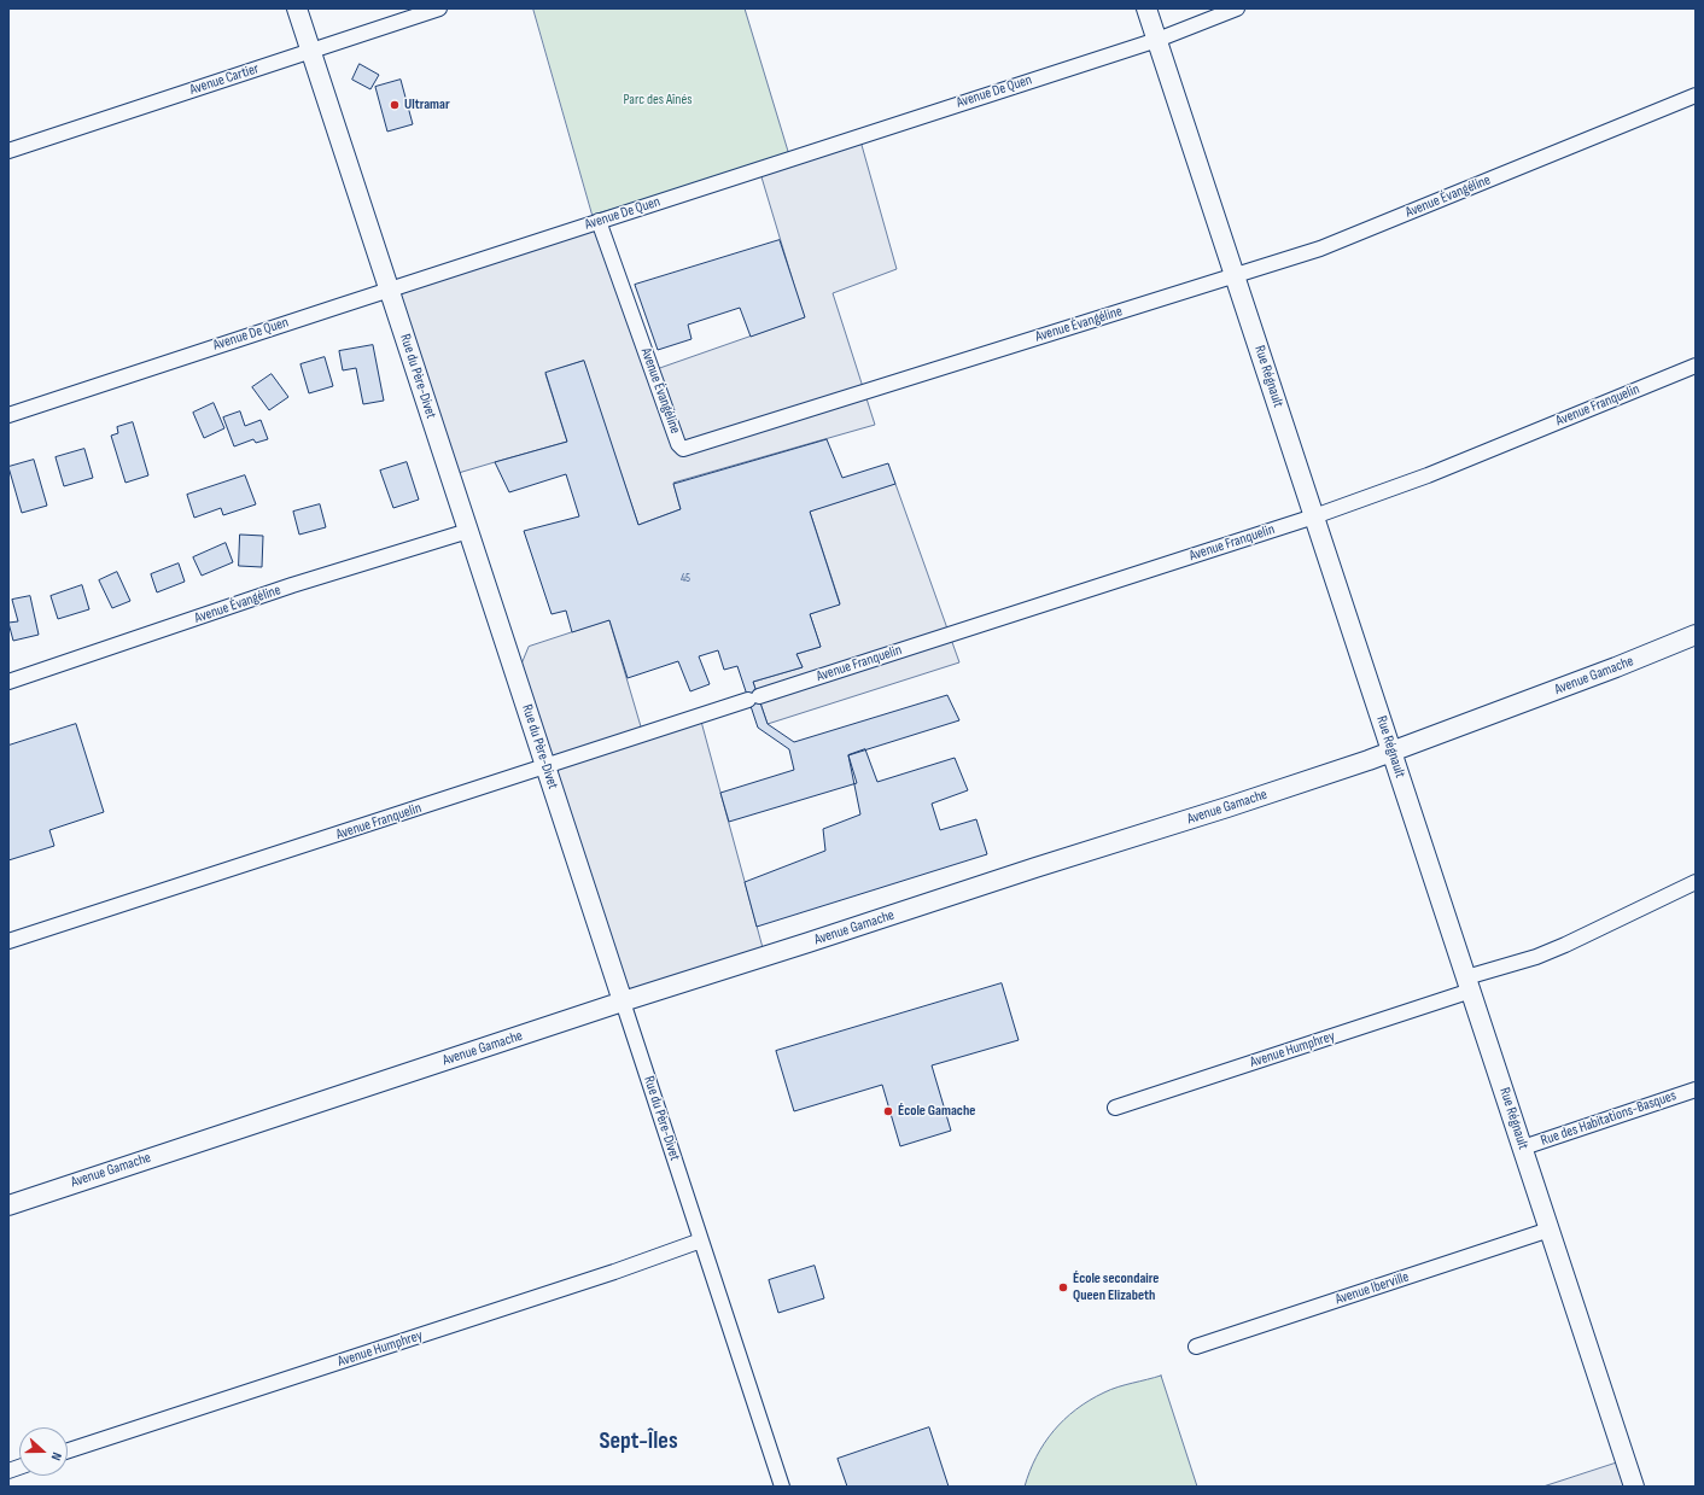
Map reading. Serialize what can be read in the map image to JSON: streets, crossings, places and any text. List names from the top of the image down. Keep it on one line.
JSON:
{"streets":{"street":["Avenue Cartier","Avenue De Quen","Avenue Évangéline","Rue du Père-Divet","Rue Régnault","Avenue Franquelin","Avenue Gamache","Avenue Humphrey","Rue des Habitations-Basques","Avenue Iberville"]},"crossings":[["Avenue Cartier","Rue du Père-Divet"],["Avenue De Quen","Avenue Évangéline"],["Avenue De Quen","Rue du Père-Divet"],["Avenue De Quen","Rue Régnault"],["Avenue Évangéline","Rue du Père-Divet"],["Avenue Évangéline","Rue Régnault"],["Rue du Père-Divet","Avenue Franquelin"],["Rue du Père-Divet","Avenue Gamache"],["Rue du Père-Divet","Avenue Humphrey"],["Rue Régnault","Avenue Franquelin"],["Rue Régnault","Avenue Gamache"],["Rue Régnault","Avenue Humphrey"],["Rue Régnault","Rue des Habitations-Basques"],["Rue Régnault","Avenue Iberville"]],"districts":["Sept-Îles"],"parks":["Parc des Aînés"],"places":["Ultramar","École Gamache","École secondaire Queen Elizabeth"],"house_numbers":["45"],"north":"right"}
